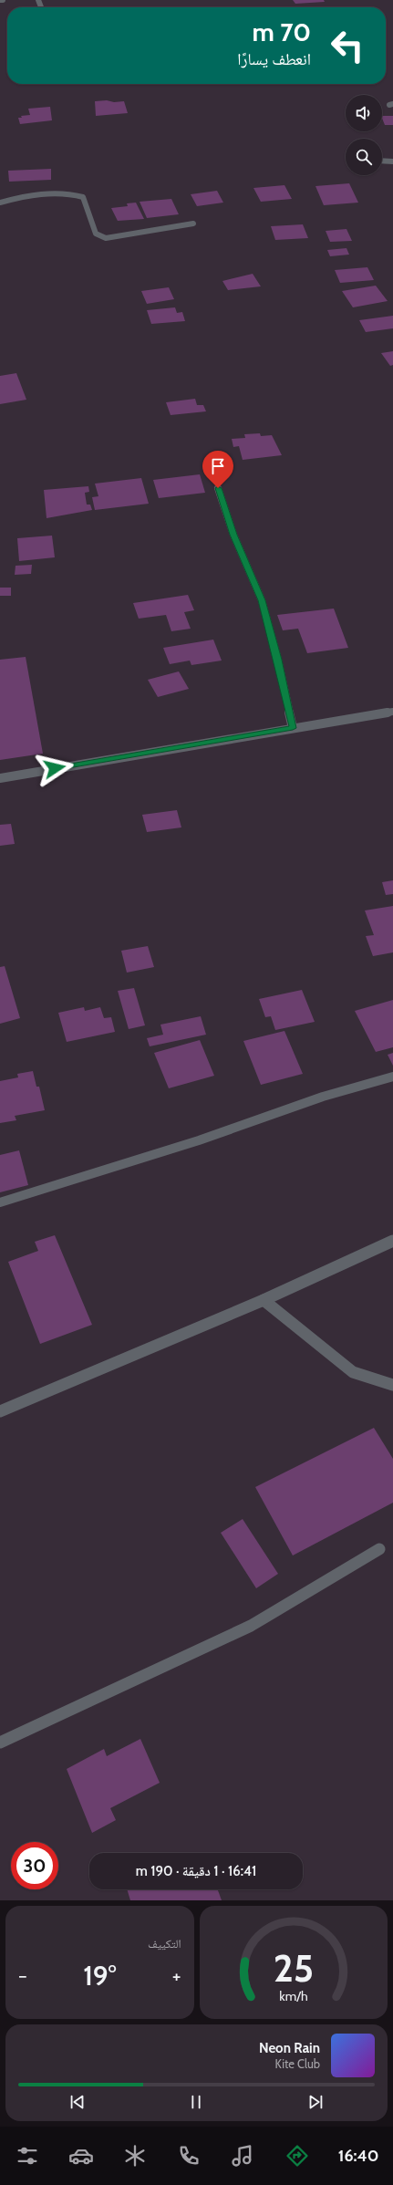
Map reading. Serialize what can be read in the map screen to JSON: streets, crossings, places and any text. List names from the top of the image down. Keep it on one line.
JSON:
{"page":{"turn":["70 m","انعطف يسارًا"],"limit":"30","trip":"16:41 · 1 دقيقة · 190 m","tile":"التكييف","heat":["−","19°","+"],"song":["Neon Rain","Kite Club"],"tabs":"16:40","gauge":["25","km/h"]}}
